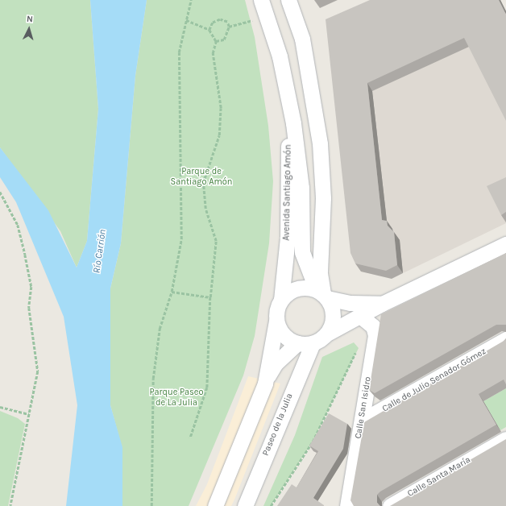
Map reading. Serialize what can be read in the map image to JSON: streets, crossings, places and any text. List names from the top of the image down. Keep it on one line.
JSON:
{"streets":{"street":["Avenida Santiago Amón","Calle de Julio Senador Gómez","Calle San Isidro","Paseo de la Julia","Calle Santa María"]},"crossings":[["Avenida Santiago Amón","Paseo de la Julia"],["Calle de Julio Senador Gómez","Calle San Isidro"]],"water":["Río Carrión"],"parks":["Parque de Santiago Amón","Parque Paseo de La Julia"],"north":"top"}
